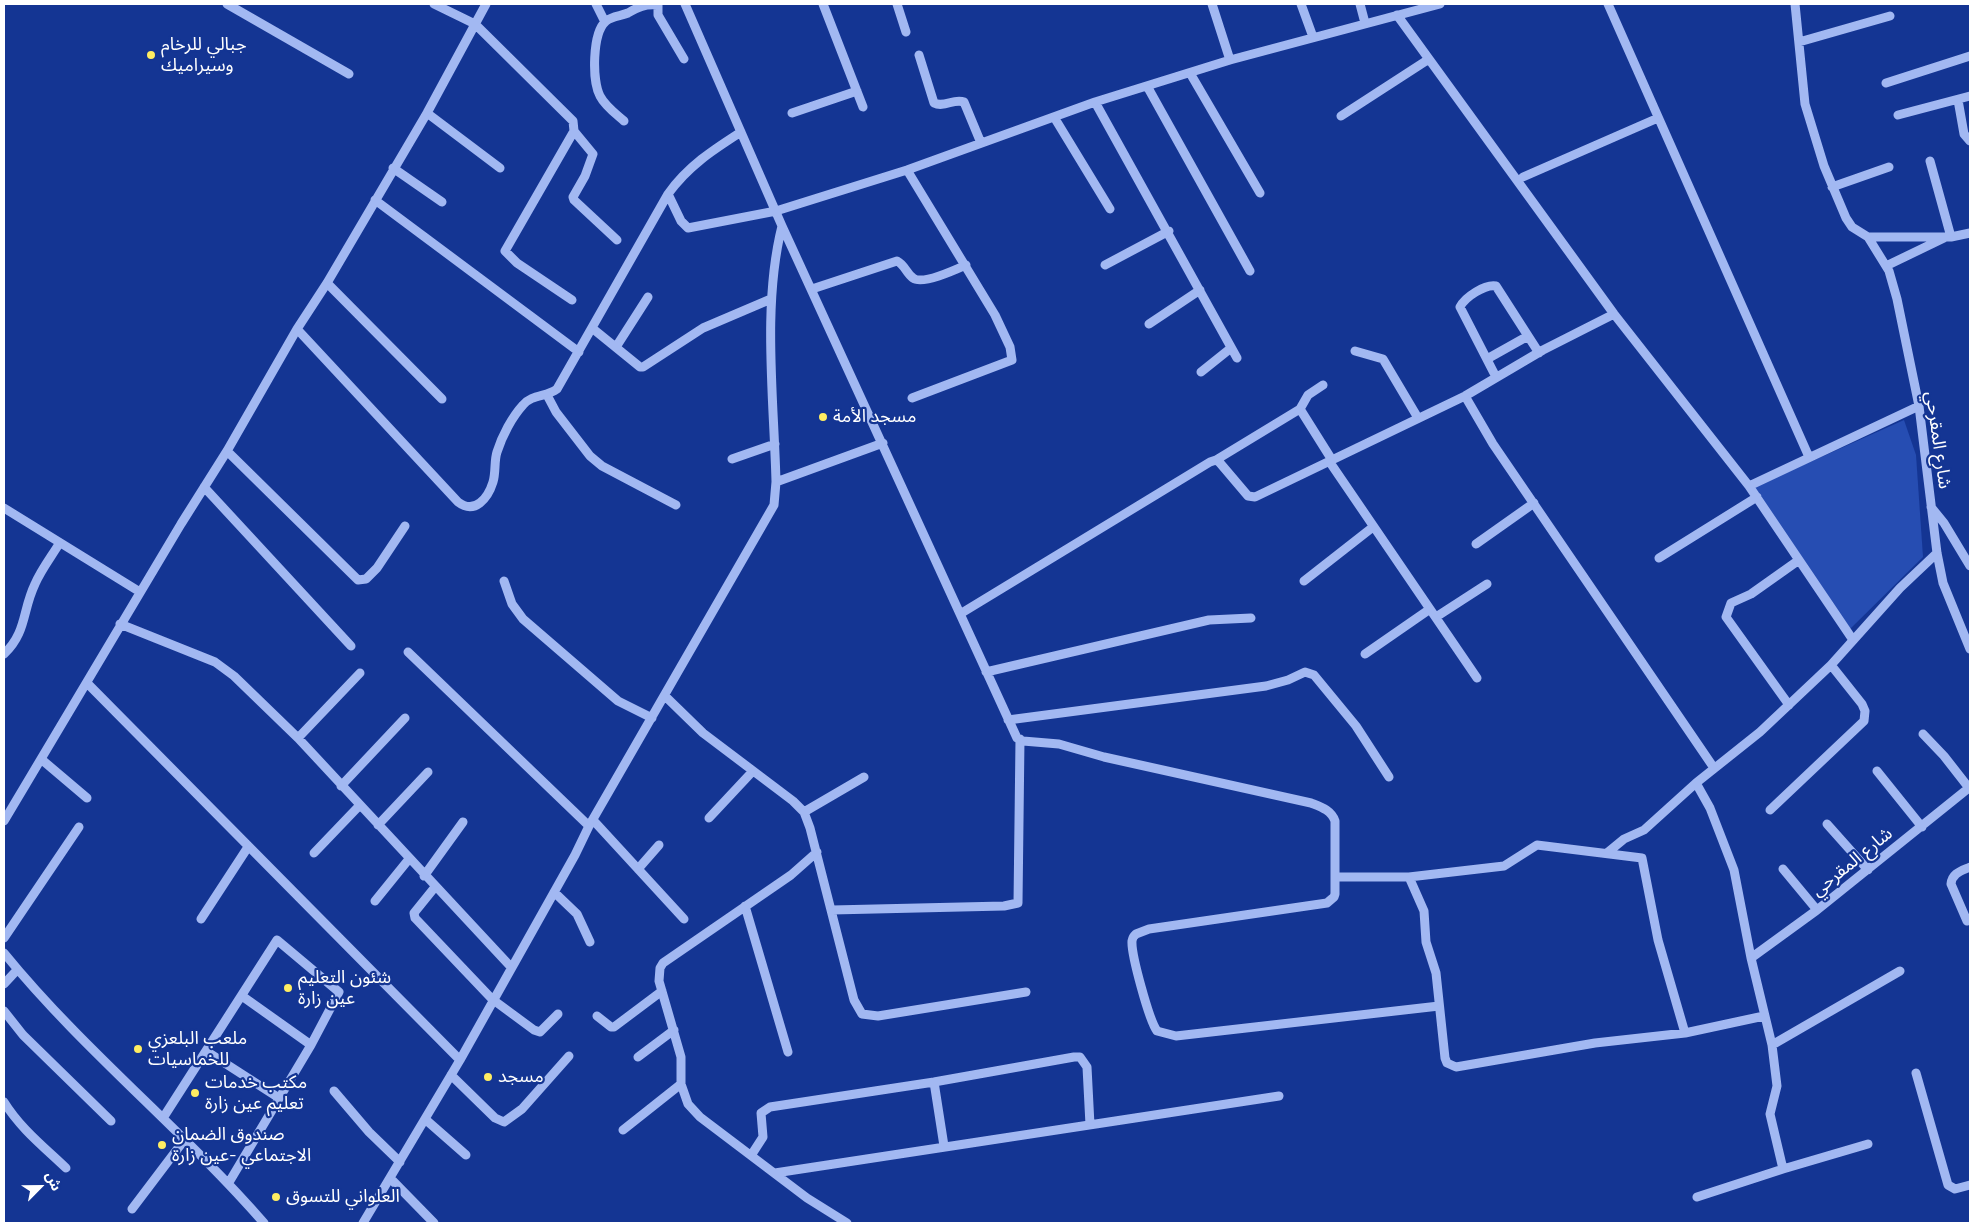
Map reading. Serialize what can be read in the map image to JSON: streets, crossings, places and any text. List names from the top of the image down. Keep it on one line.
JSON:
{"streets":{"street":["شارع المقرحي"]},"places":["جبالي للرخام وسيراميك","مسجد الأمة","شئون التعليم عين زارة","ملعب البلعزي للخماسيات","مسجد","مكتب خدمات تعليم عين زارة","صندوق الضمان الاجتماعي -عين زارة","العلواني للتسوق"],"north":"top right"}
